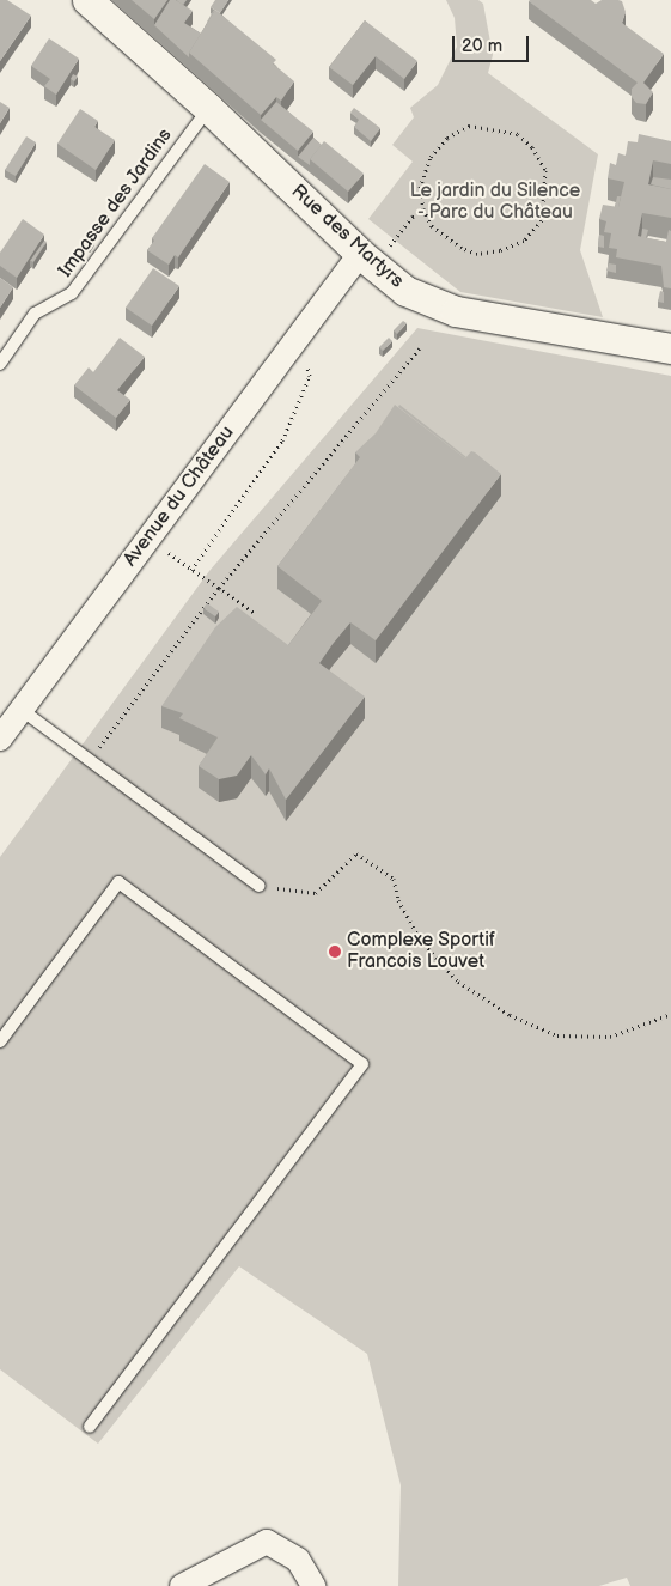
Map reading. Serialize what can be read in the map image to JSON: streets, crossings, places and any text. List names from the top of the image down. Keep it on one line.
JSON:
{"streets":{"street":["Rue des Martyrs","Avenue du Château"],"lane":["Impasse des Jardins"]},"crossings":[["Impasse des Jardins","Rue des Martyrs"],["Rue des Martyrs","Avenue du Château"]],"parks":["Le jardin du Silence - Parc du Château"],"places":["Complexe Sportif Francois Louvet"],"scale_bar":"20 m"}
